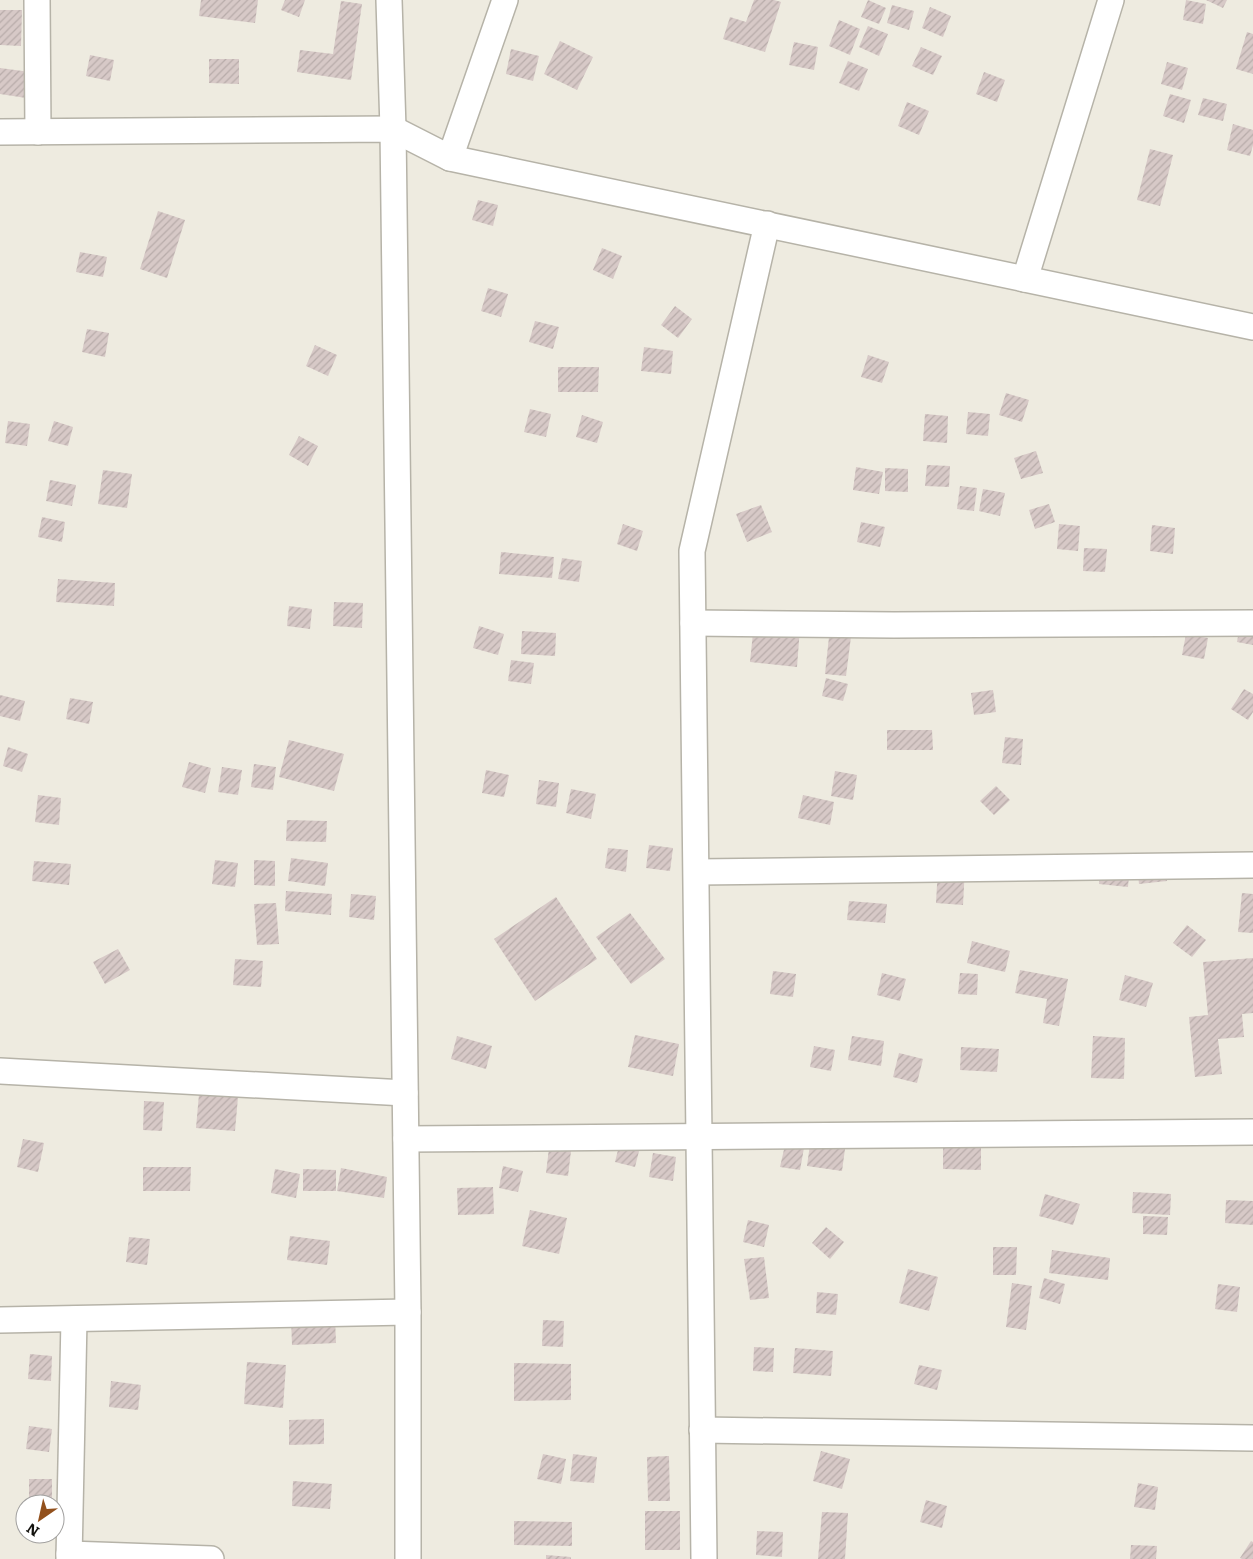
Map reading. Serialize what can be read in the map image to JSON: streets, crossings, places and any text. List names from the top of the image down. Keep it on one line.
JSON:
{"north":"bottom left"}
